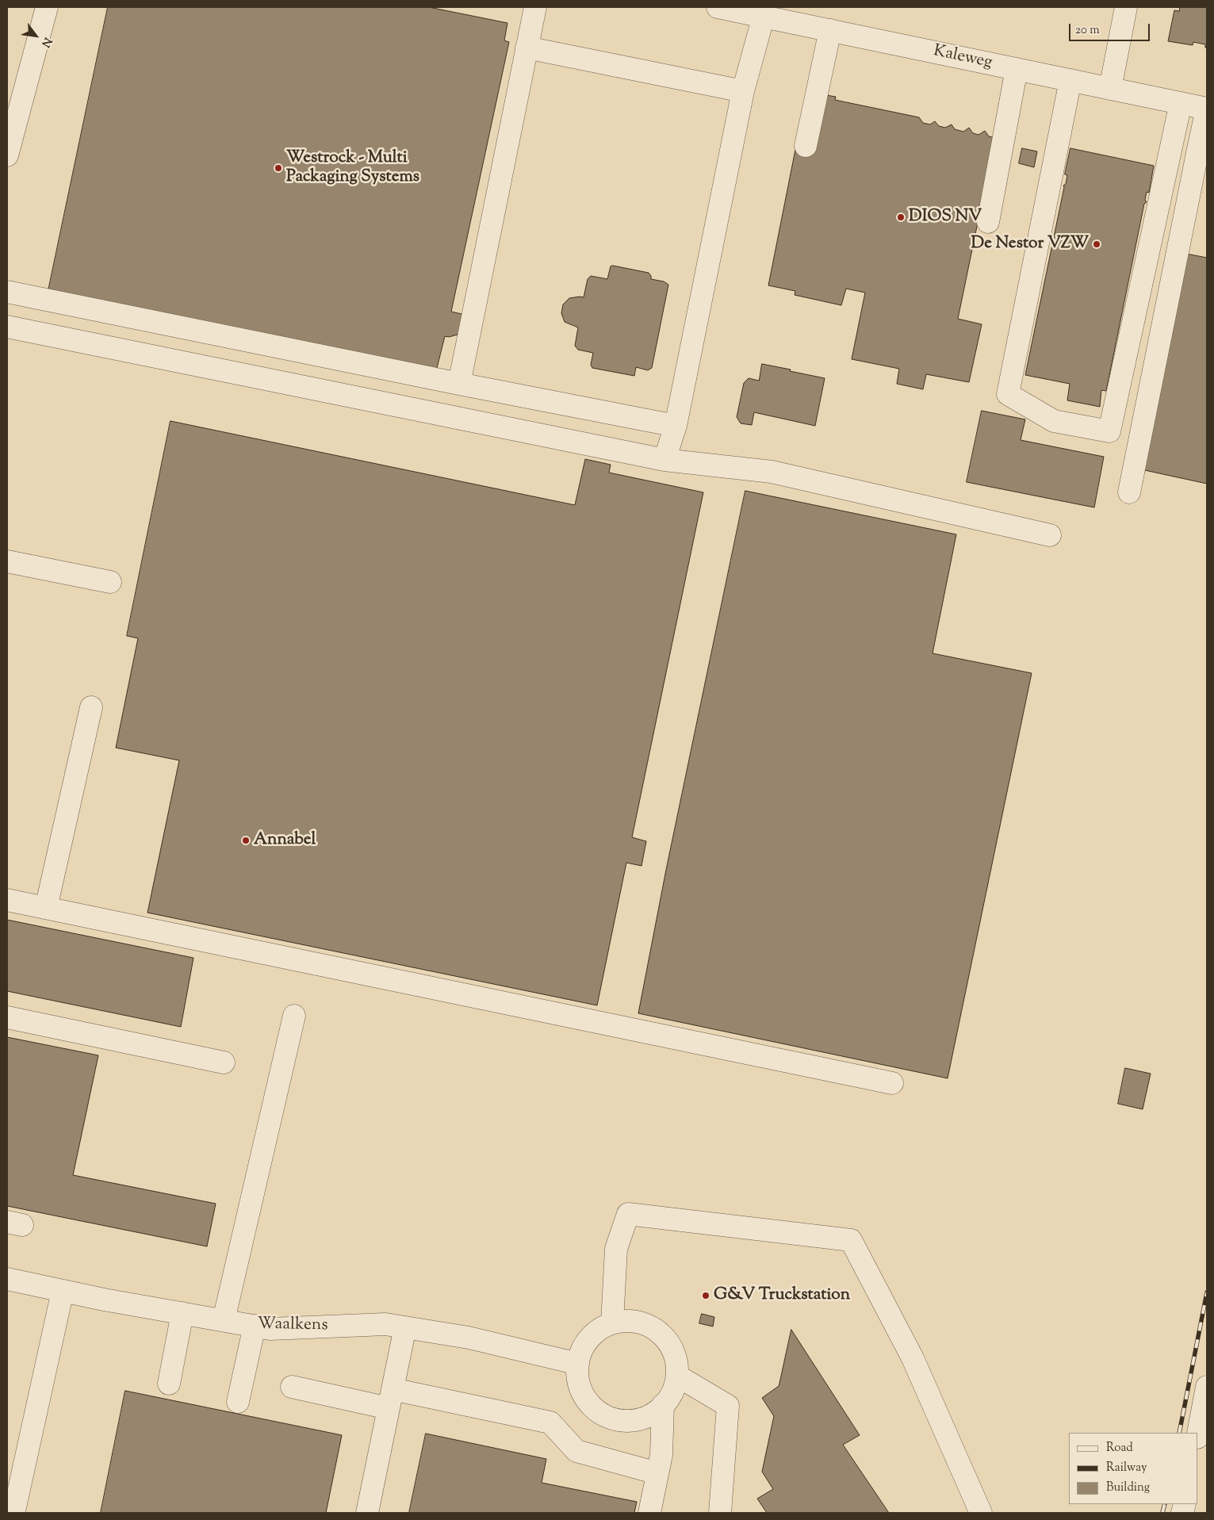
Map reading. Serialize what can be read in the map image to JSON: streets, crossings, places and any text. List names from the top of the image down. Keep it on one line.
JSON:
{"streets":{"street":["Kaleweg","Waalkens"]},"places":["Westrock - Multi Packaging Systems","DIOS NV","De Nestor VZW","Annabel","G&V Truckstation"],"legend":["Road","Railway","Building"],"scale_bar":"20 m","north":"bottom right"}
